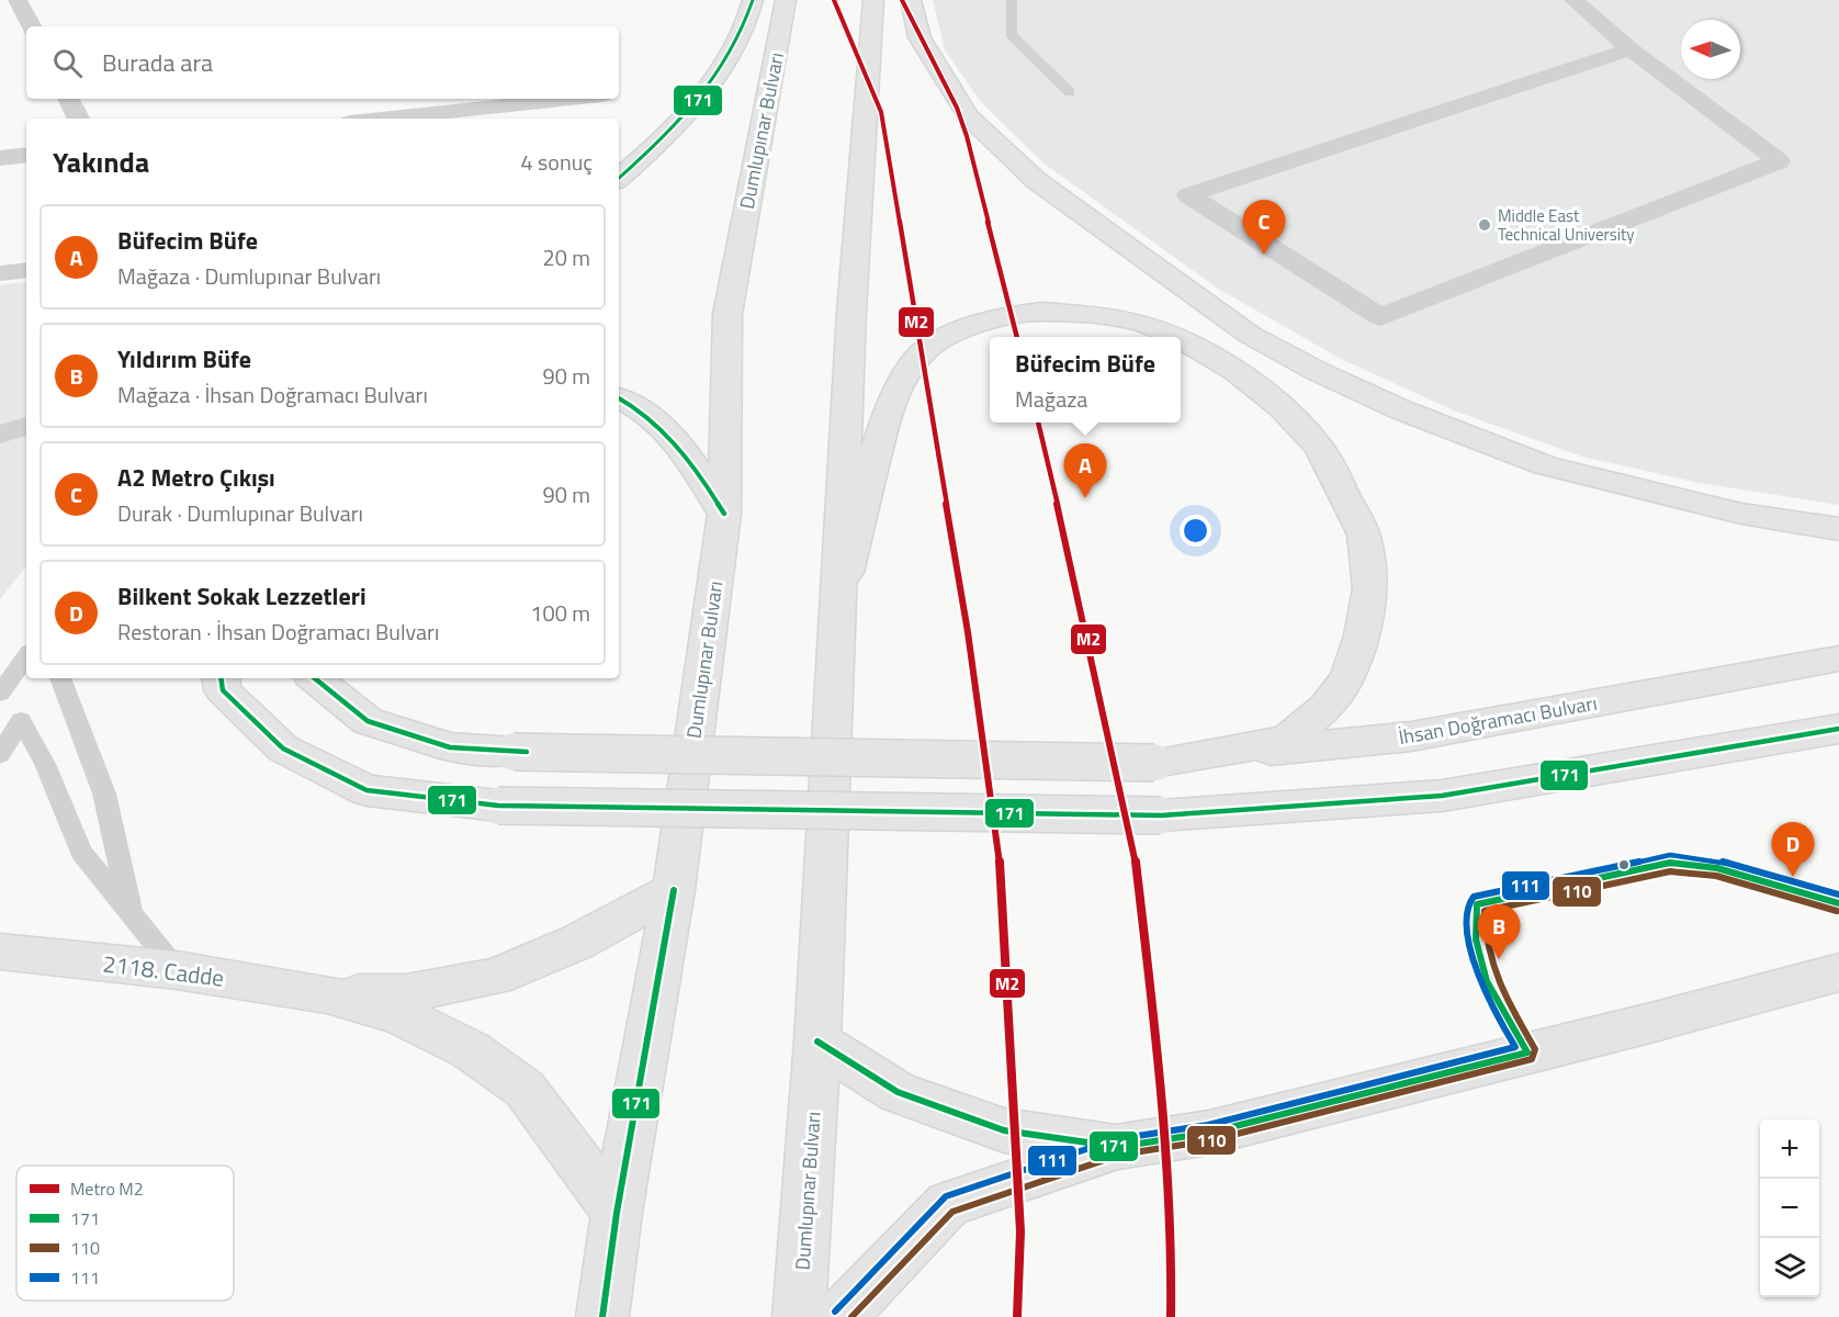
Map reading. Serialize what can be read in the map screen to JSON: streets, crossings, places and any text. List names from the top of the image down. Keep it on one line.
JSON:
{"streets":{"main road":["Dumlupınar Bulvarı","İhsan Doğramacı Bulvarı","2118. Cadde"]},"places":["Middle East Technical University"],"lines":["metro line M2","transit line 171","transit line 111","transit line 110"],"legend":["Metro M2","171","110","111"],"north":"left","page":{"search":"Burada ara","heading":["Yakında","4 sonuç"],"pins":["C","A","D","B"],"list":[{"mark":"A","name":"Büfecim Büfe","note":"Mağaza · Dumlupınar Bulvarı","value":"20 m"},{"mark":"B","name":"Yıldırım Büfe","note":"Mağaza · İhsan Doğramacı Bulvarı","value":"90 m"},{"mark":"C","name":"A2 Metro Çıkışı","note":"Durak · Dumlupınar Bulvarı","value":"90 m"},{"mark":"D","name":"Bilkent Sokak Lezzetleri","note":"Restoran · İhsan Doğramacı Bulvarı","value":"100 m"}],"popup":["Büfecim Büfe","Mağaza"],"map_buttons":["+","−"]}}
